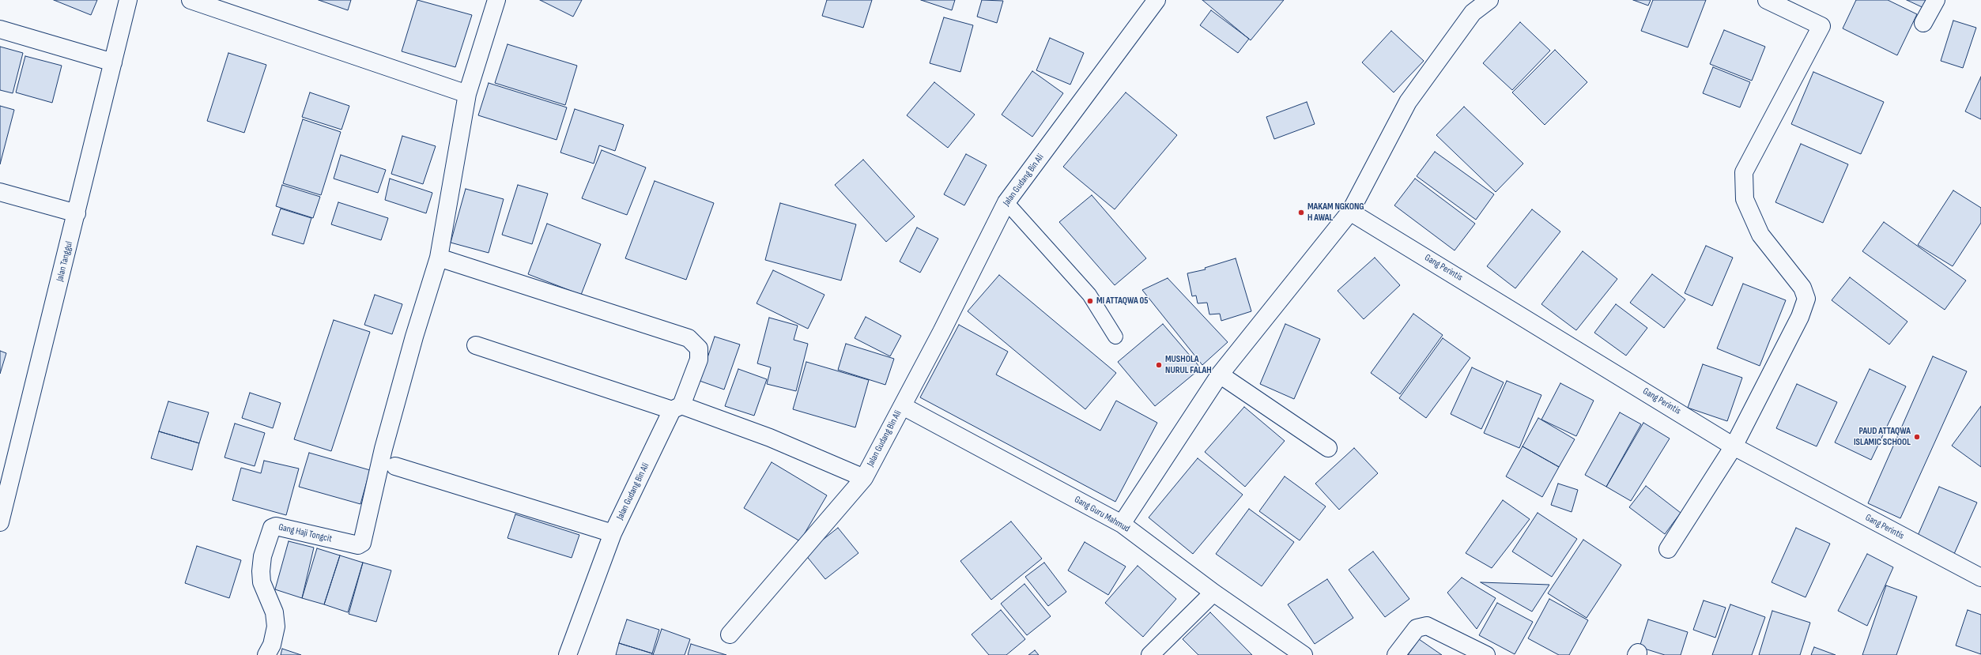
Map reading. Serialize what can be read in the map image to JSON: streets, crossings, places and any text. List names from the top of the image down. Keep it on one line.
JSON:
{"streets":{"street":["Jalan Gudang Bin Ali","Jalan Tanggul","Gang Perintis","Gang Guru Mahmud","Gang Haji Tongcit"]},"crossings":[["Jalan Gudang Bin Ali","Gang Guru Mahmud"]],"places":["MAKAM NGKONG H AWAL","MI ATTAQWA 05","MUSHOLA NURUL FALAH","PAUD ATTAQWA ISLAMIC SCHOOL"]}
